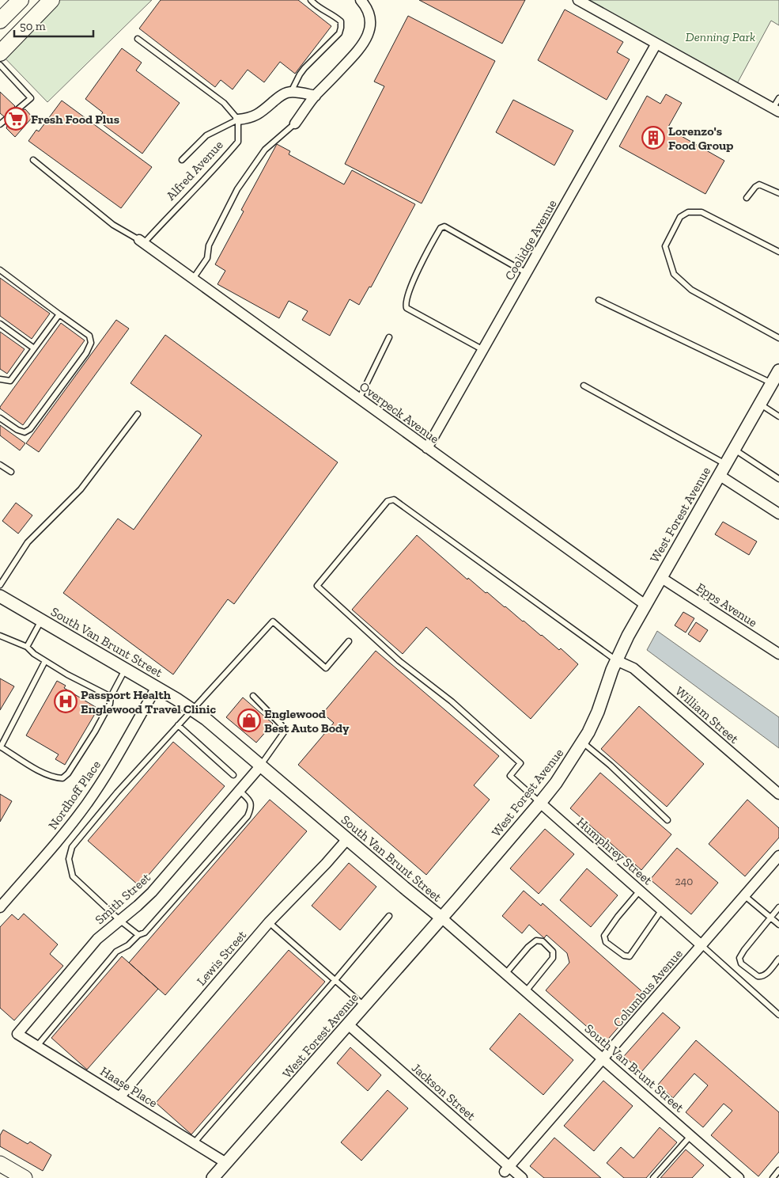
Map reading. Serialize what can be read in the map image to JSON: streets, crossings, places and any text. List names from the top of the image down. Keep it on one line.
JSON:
{"streets":{"street":["Coolidge Avenue","Overpeck Avenue","West Forest Avenue","Epps Avenue","South Van Brunt Street","William Street","Nordhoff Place","Humphrey Street","Smith Street","Lewis Street","Columbus Avenue","Haase Place","Jackson Street"],"lane":["Alfred Avenue"]},"crossings":[["Alfred Avenue","Overpeck Avenue"],["Coolidge Avenue","Overpeck Avenue"],["Overpeck Avenue","West Forest Avenue"],["West Forest Avenue","Epps Avenue"],["West Forest Avenue","South Van Brunt Street"],["West Forest Avenue","William Street"],["West Forest Avenue","Humphrey Street"],["West Forest Avenue","Haase Place"],["West Forest Avenue","Jackson Street"],["South Van Brunt Street","Nordhoff Place"],["South Van Brunt Street","Smith Street"],["South Van Brunt Street","Lewis Street"],["South Van Brunt Street","Columbus Avenue"],["William Street","Humphrey Street"],["Humphrey Street","Columbus Avenue"],["Smith Street","Haase Place"],["Lewis Street","Haase Place"],["Columbus Avenue","Jackson Street"]],"parks":["Denning Park"],"places":{"supermarket":["Fresh Food Plus"],"building":["Lorenzo's Food Group"],"hospital":["Passport Health Englewood Travel Clinic"],"shop":["Englewood Best Auto Body"]},"house_numbers":["240"],"scale_bar":"50 m"}
